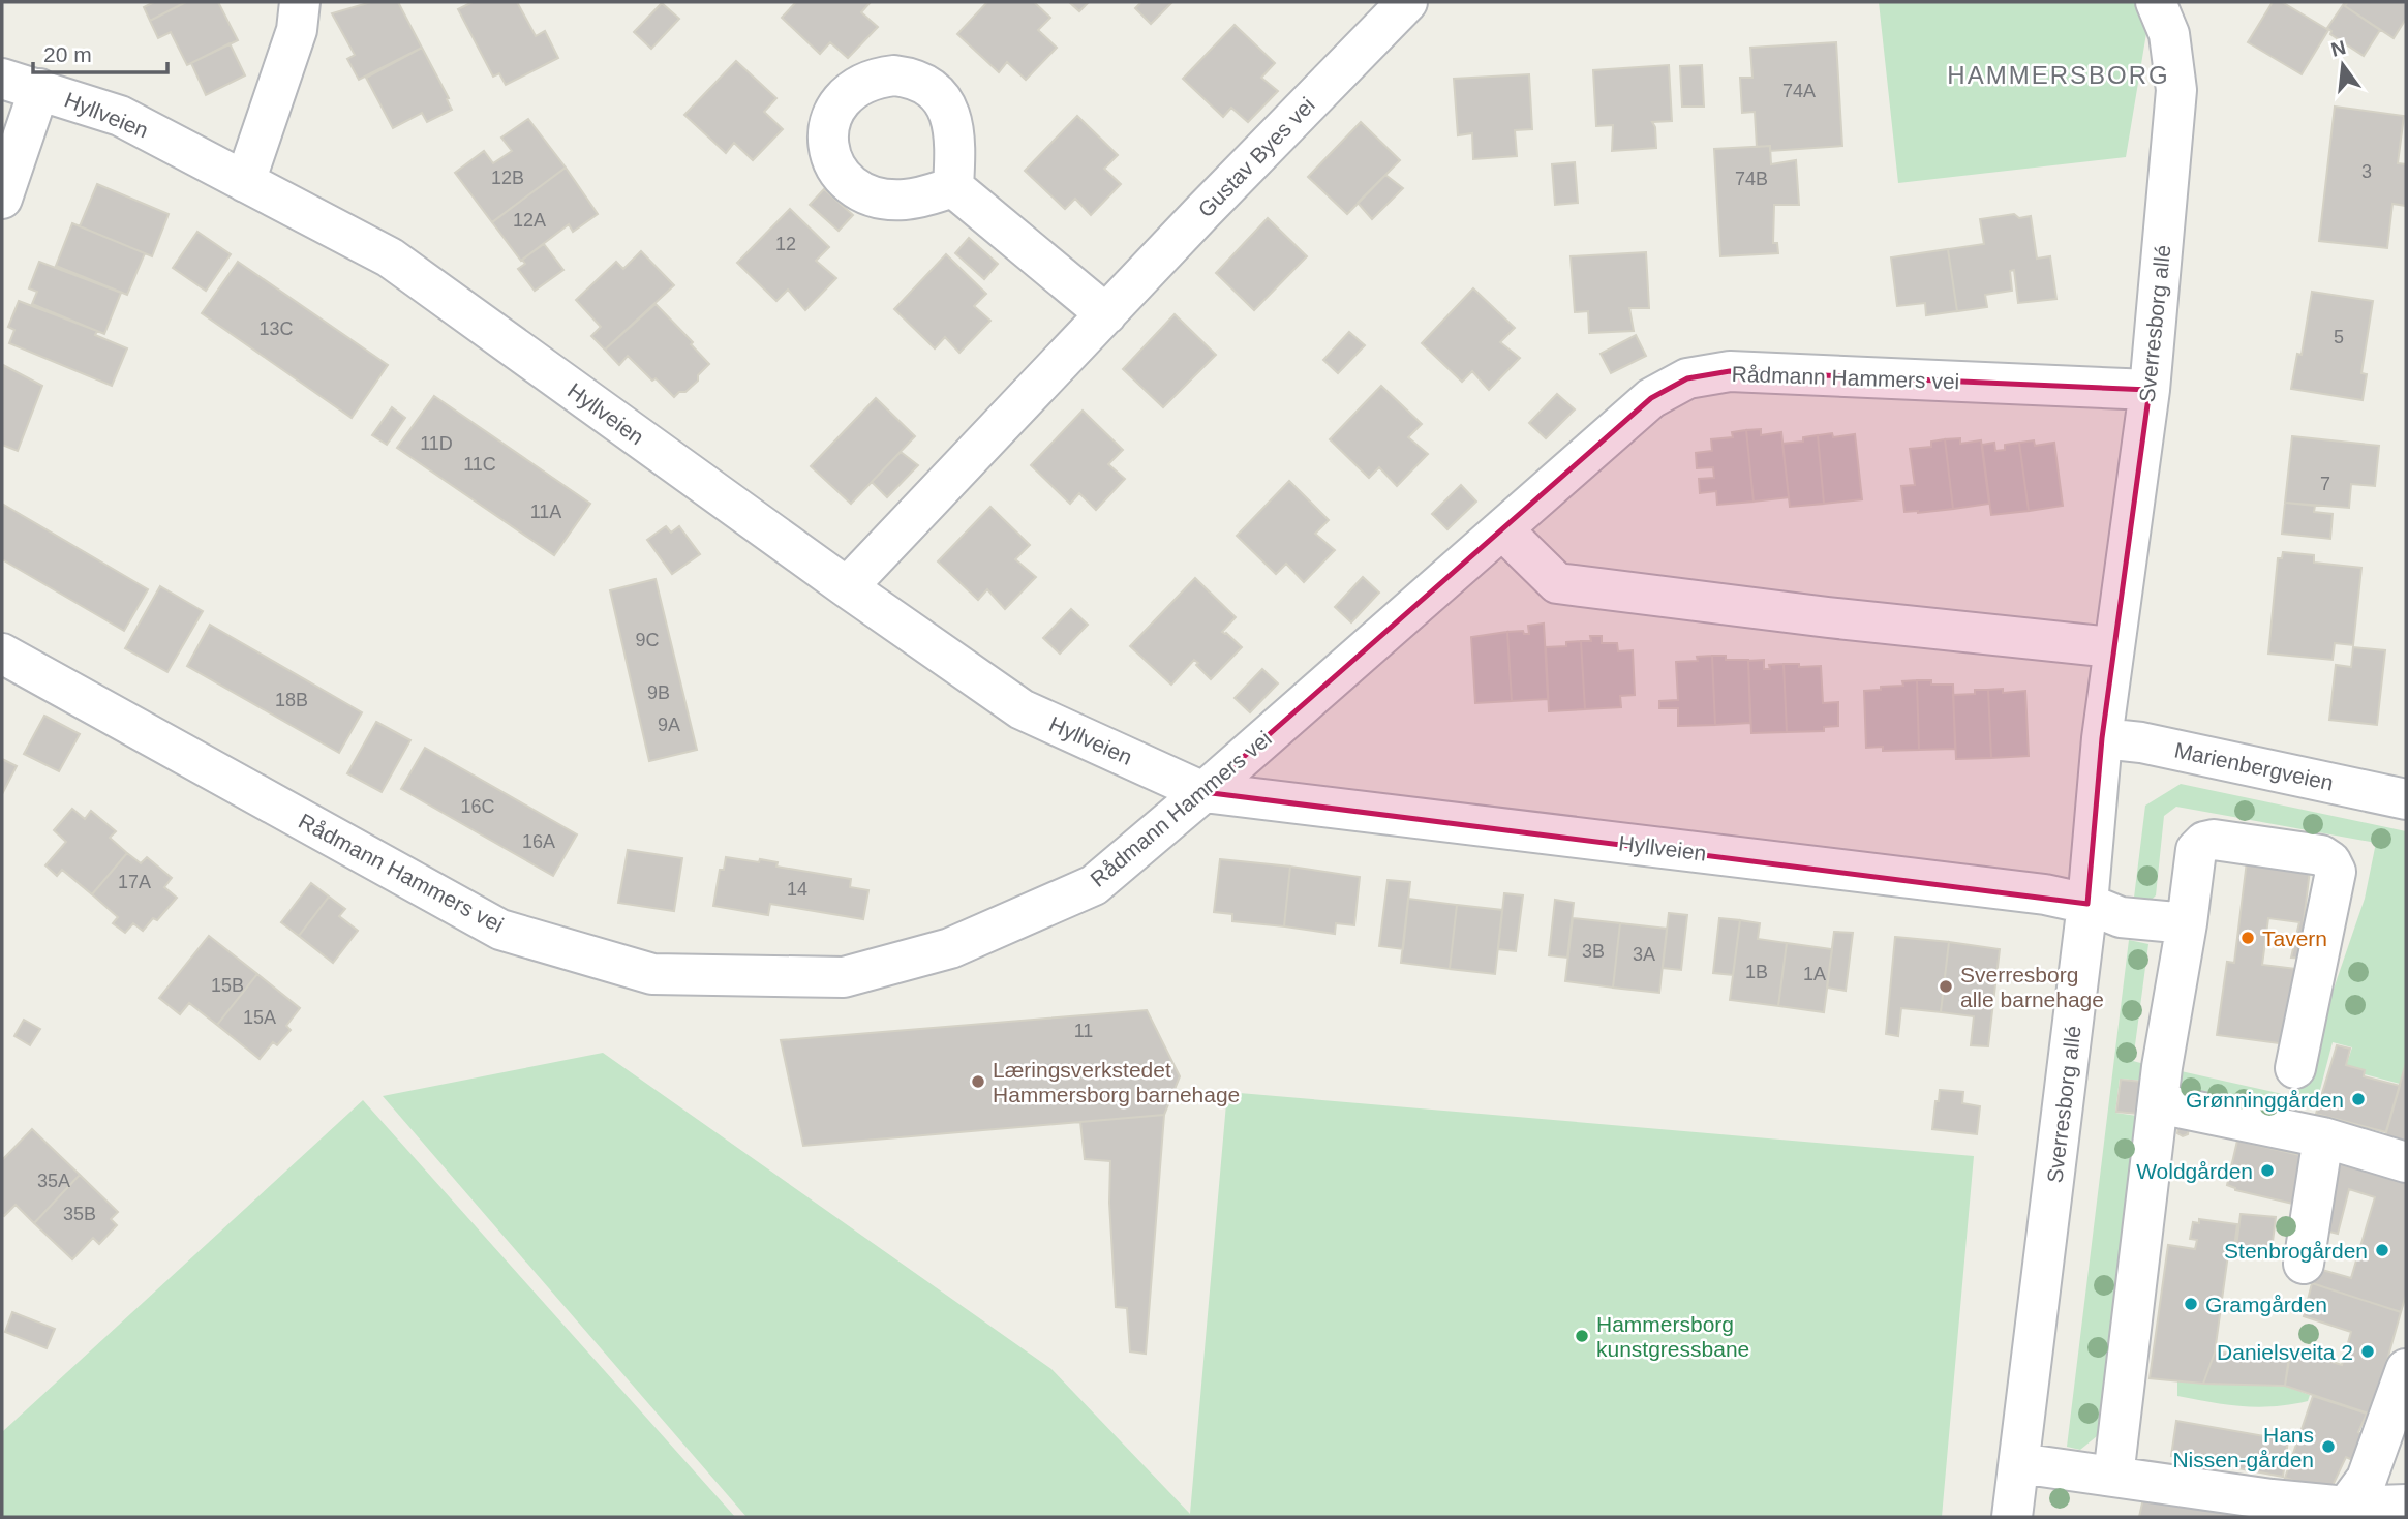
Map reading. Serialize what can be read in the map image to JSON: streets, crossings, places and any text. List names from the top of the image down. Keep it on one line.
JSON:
{"streets":{"street":["Hyllveien","Gustav Byes vei","Sverresborg allé","Rådmann Hammers vei","Marienbergveien"]},"crossings":[["Hyllveien","Gustav Byes vei"],["Hyllveien","Sverresborg allé"],["Hyllveien","Rådmann Hammers vei"],["Sverresborg allé","Rådmann Hammers vei"],["Sverresborg allé","Marienbergveien"]],"districts":["HAMMERSBORG"],"places":["Tavern","Sverresborg alle barnehage","Læringsverkstedet Hammersborg barnehage","Grønninggården","Woldgården","Stenbrogården","Gramgården","Hammersborg kunstgressbane","Danielsveita 2","Hans Nissen-gården"],"house_numbers":["74A","3","12B","74B","12A","12","13C","5","11D","11C","7","11A","9C","9B","18B","9A","16C","16A","17A","14","3B","3A","1B","1A","15B","15A","11","35A","35B"],"scale_bar":"20 m","north":"top"}
